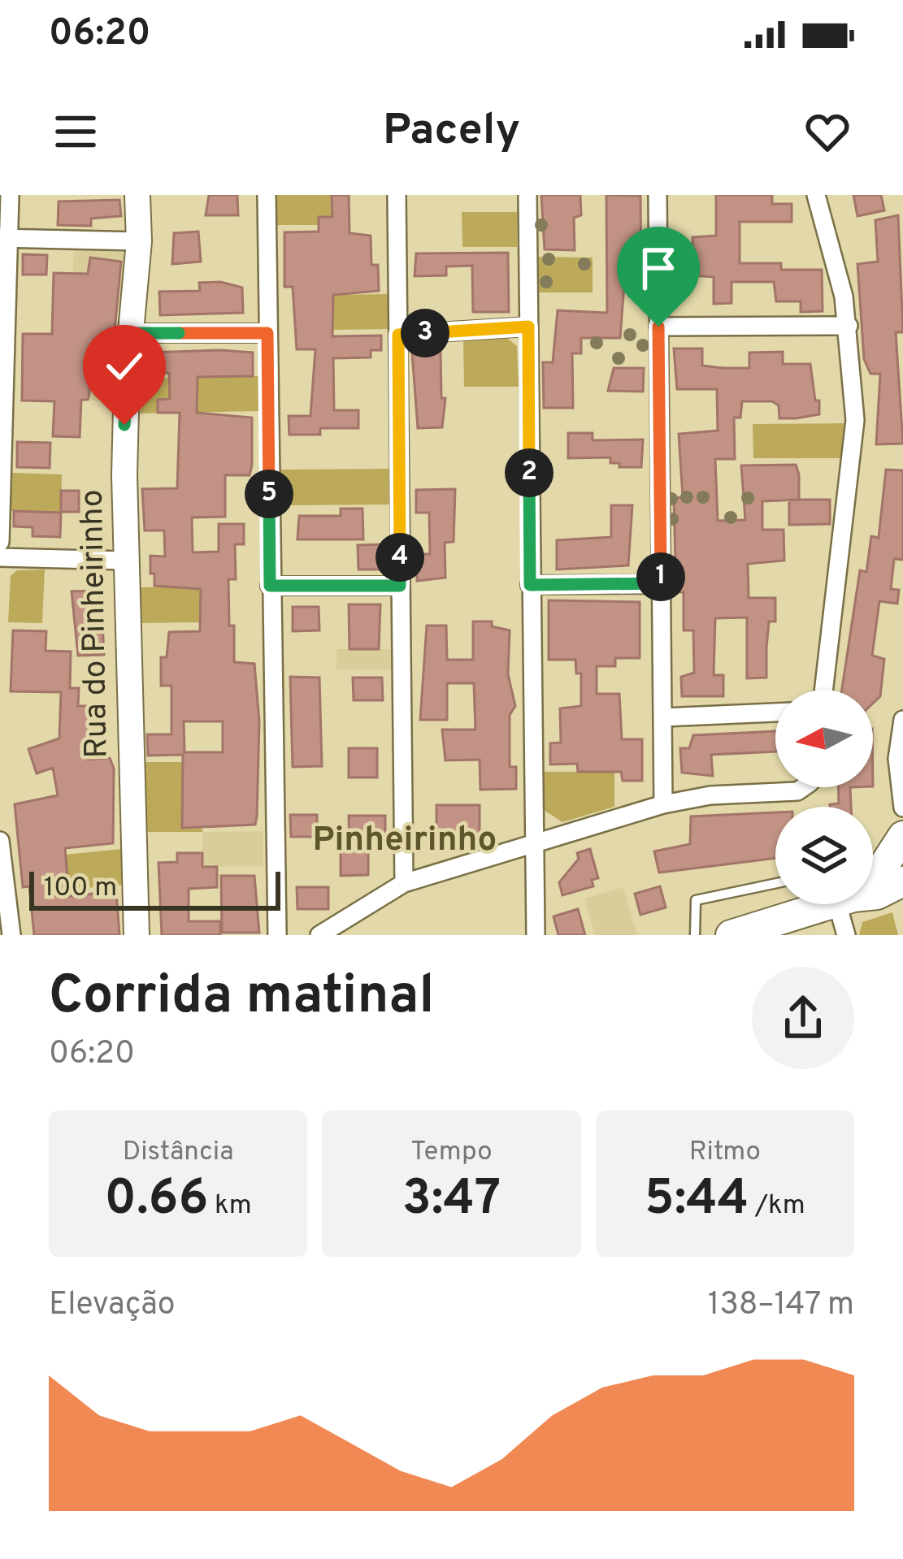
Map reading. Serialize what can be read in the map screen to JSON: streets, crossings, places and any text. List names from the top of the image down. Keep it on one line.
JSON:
{"streets":{"street":["Rua do Pinheirinho"]},"districts":["Pinheirinho"],"scale_bar":"100 m","north":"left","page":{"status":"06:20","header":"Pacely","pins":["3","2","5","4","1"],"scale":"100 m","heading":["Corrida matinal","06:20"],"stats":[["Distância","0.66 km"],["Tempo","3:47"],["Ritmo","5:44 /km"]],"chart":["Elevação","138–147 m"]}}
